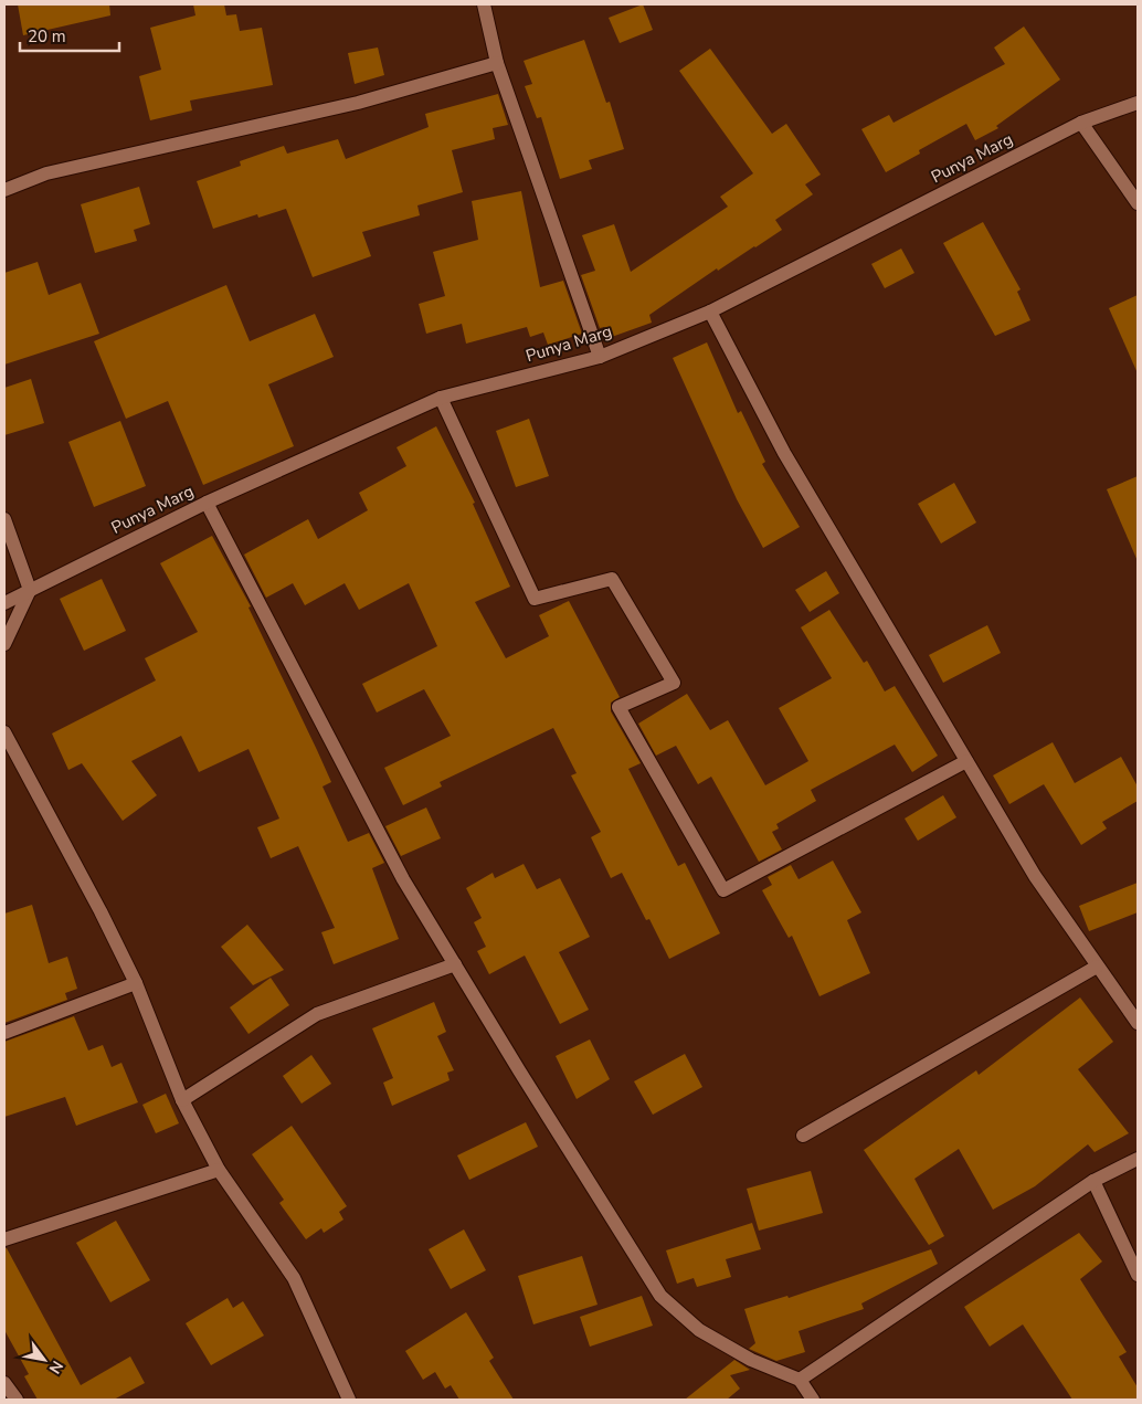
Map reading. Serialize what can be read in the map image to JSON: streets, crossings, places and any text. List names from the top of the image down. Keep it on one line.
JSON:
{"streets":{"street":["Punya Marg"]},"scale_bar":"20 m","north":"bottom right"}
